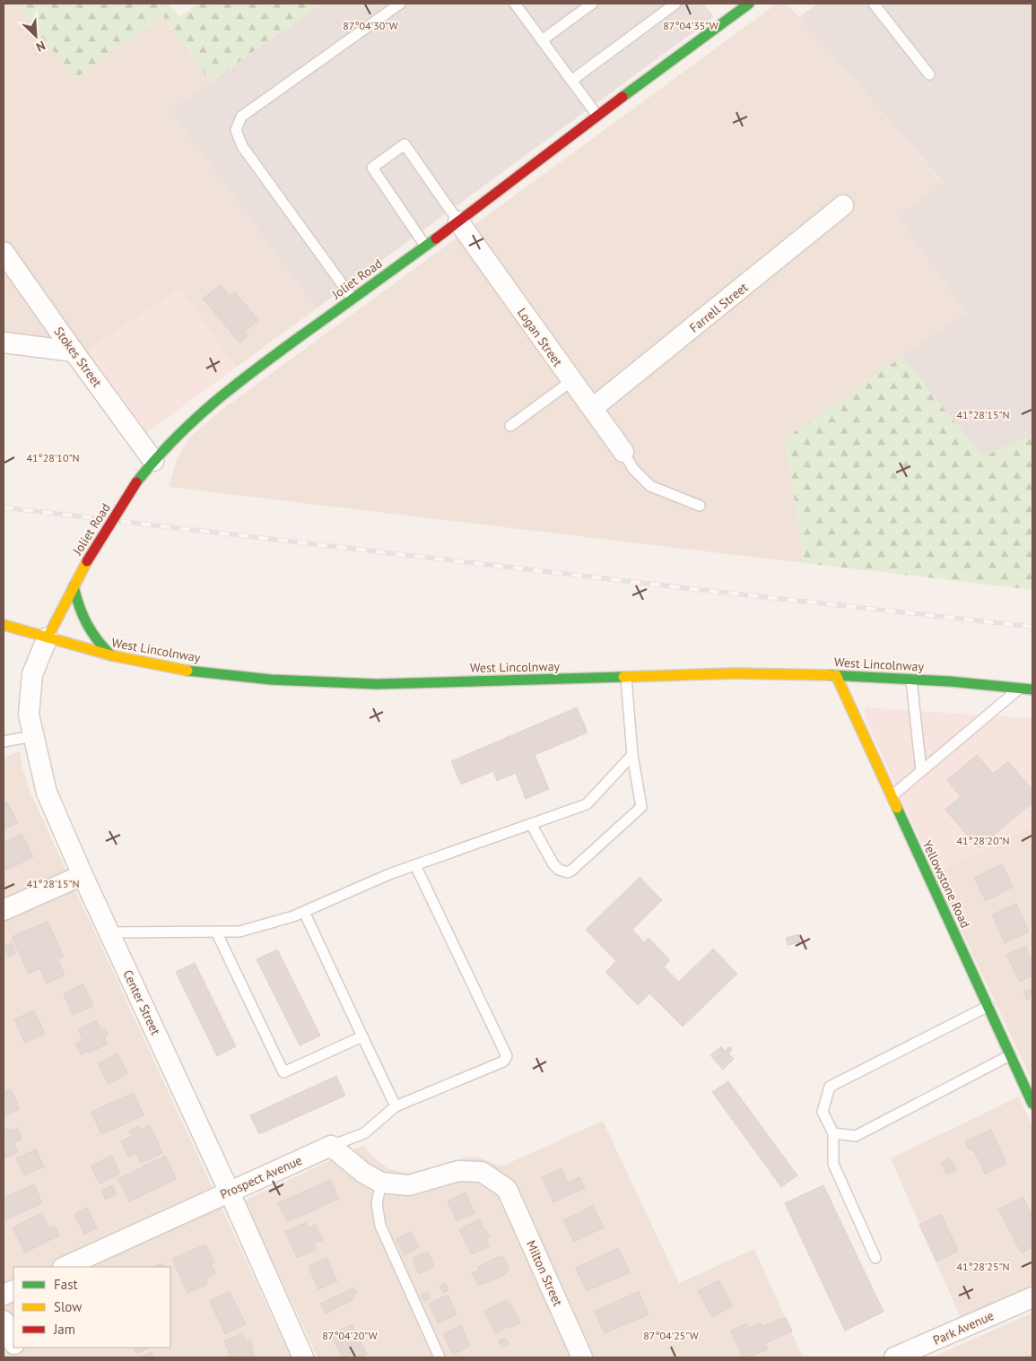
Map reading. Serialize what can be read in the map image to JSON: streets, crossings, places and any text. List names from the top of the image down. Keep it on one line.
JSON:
{"streets":{"main road":["Joliet Road","West Lincolnway","Yellowstone Road"],"street":["Farrell Street","Logan Street","Stokes Street","Center Street","Prospect Avenue","Milton Street","Park Avenue"]},"crossings":[["Joliet Road","Logan Street"],["Joliet Road","Stokes Street"],["Joliet Road","West Lincolnway"],["Joliet Road","Center Street"],["Farrell Street","Logan Street"],["West Lincolnway","Yellowstone Road"],["West Lincolnway","Center Street"],["Center Street","Prospect Avenue"]],"legend":["Fast","Slow","Jam"],"north":"bottom right","coordinates":["87°04'30\"W","87°04'35\"W","41°28'15\"N","41°28'10\"N","41°28'20\"N","41°28'25\"N","87°04'20\"W","87°04'25\"W"]}
